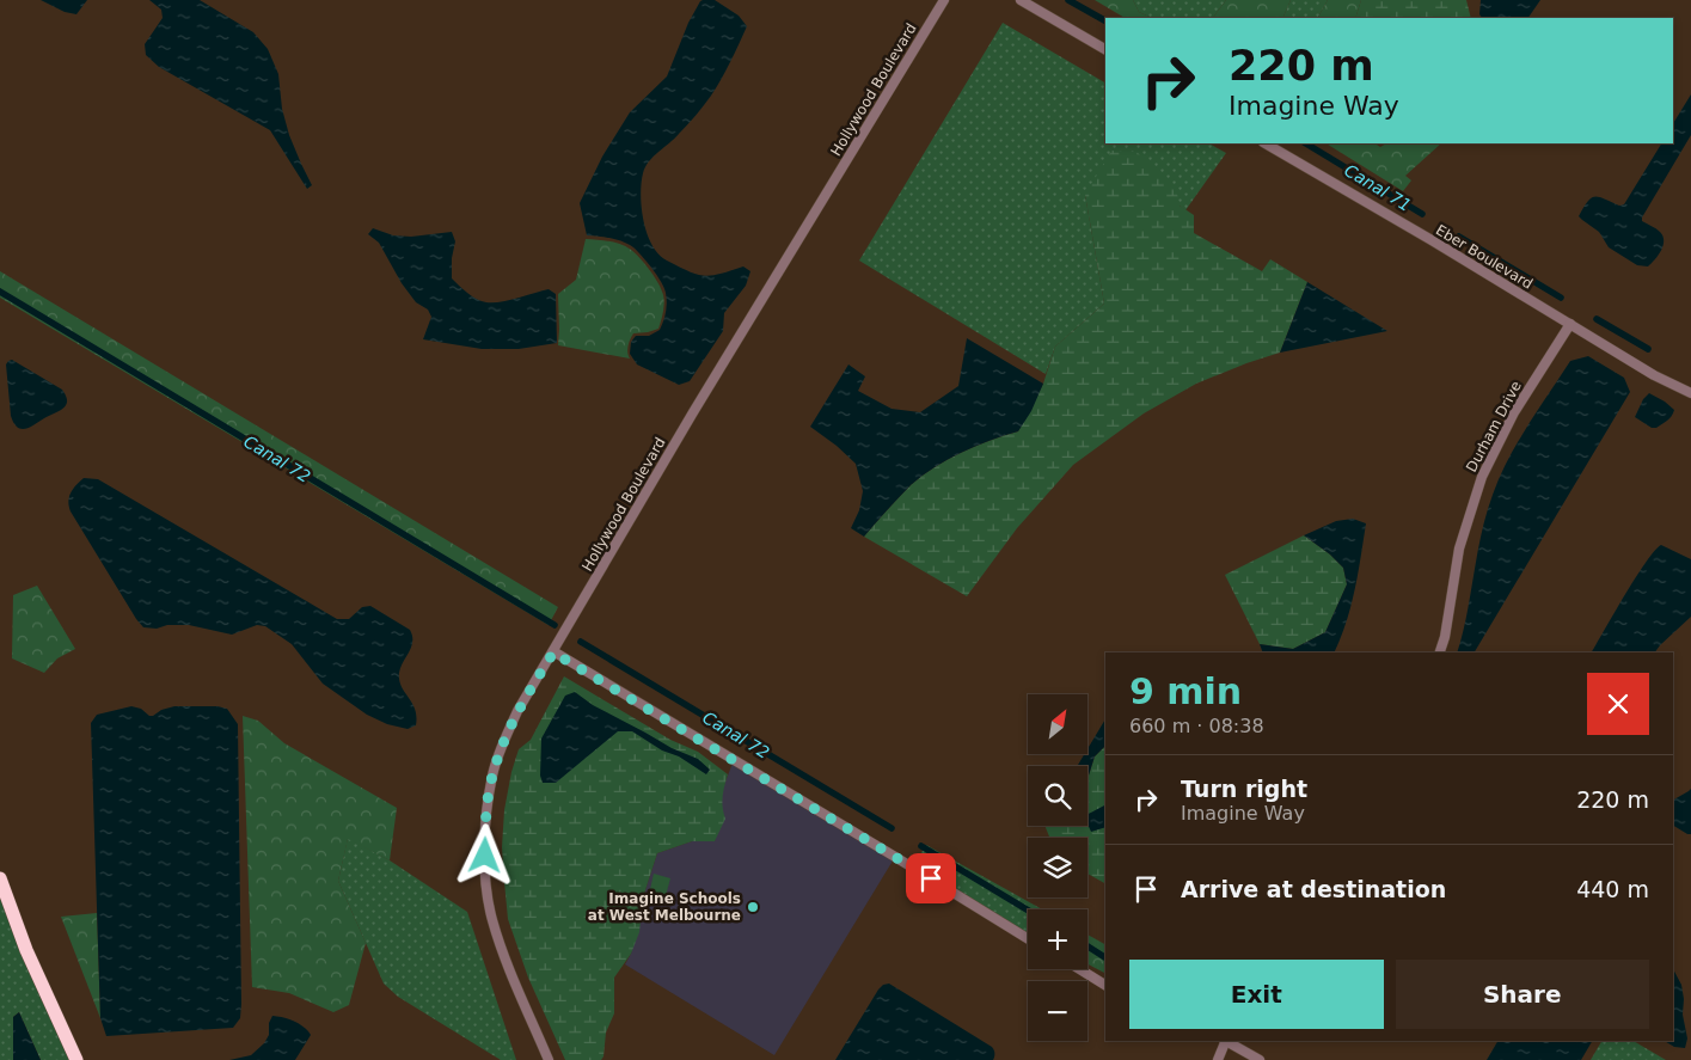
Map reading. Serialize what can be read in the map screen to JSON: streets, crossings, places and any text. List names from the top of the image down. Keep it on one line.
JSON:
{"streets":{"street":["Hollywood Boulevard","Eber Boulevard","Durham Drive"]},"crossings":[["Eber Boulevard","Durham Drive"]],"water":["Canal 71","Canal 72"],"places":["Imagine Schools at West Melbourne"],"north":"top right","page":{"turn":["220 m","Imagine Way"],"heading":["9 min","660 m · 08:38"],"map_buttons":["+","−"],"list":[{"name":"Turn right","note":"Imagine Way","value":"220 m"},{"name":"Arrive at destination","value":"440 m"}],"buttons":["Exit","Share"]}}
